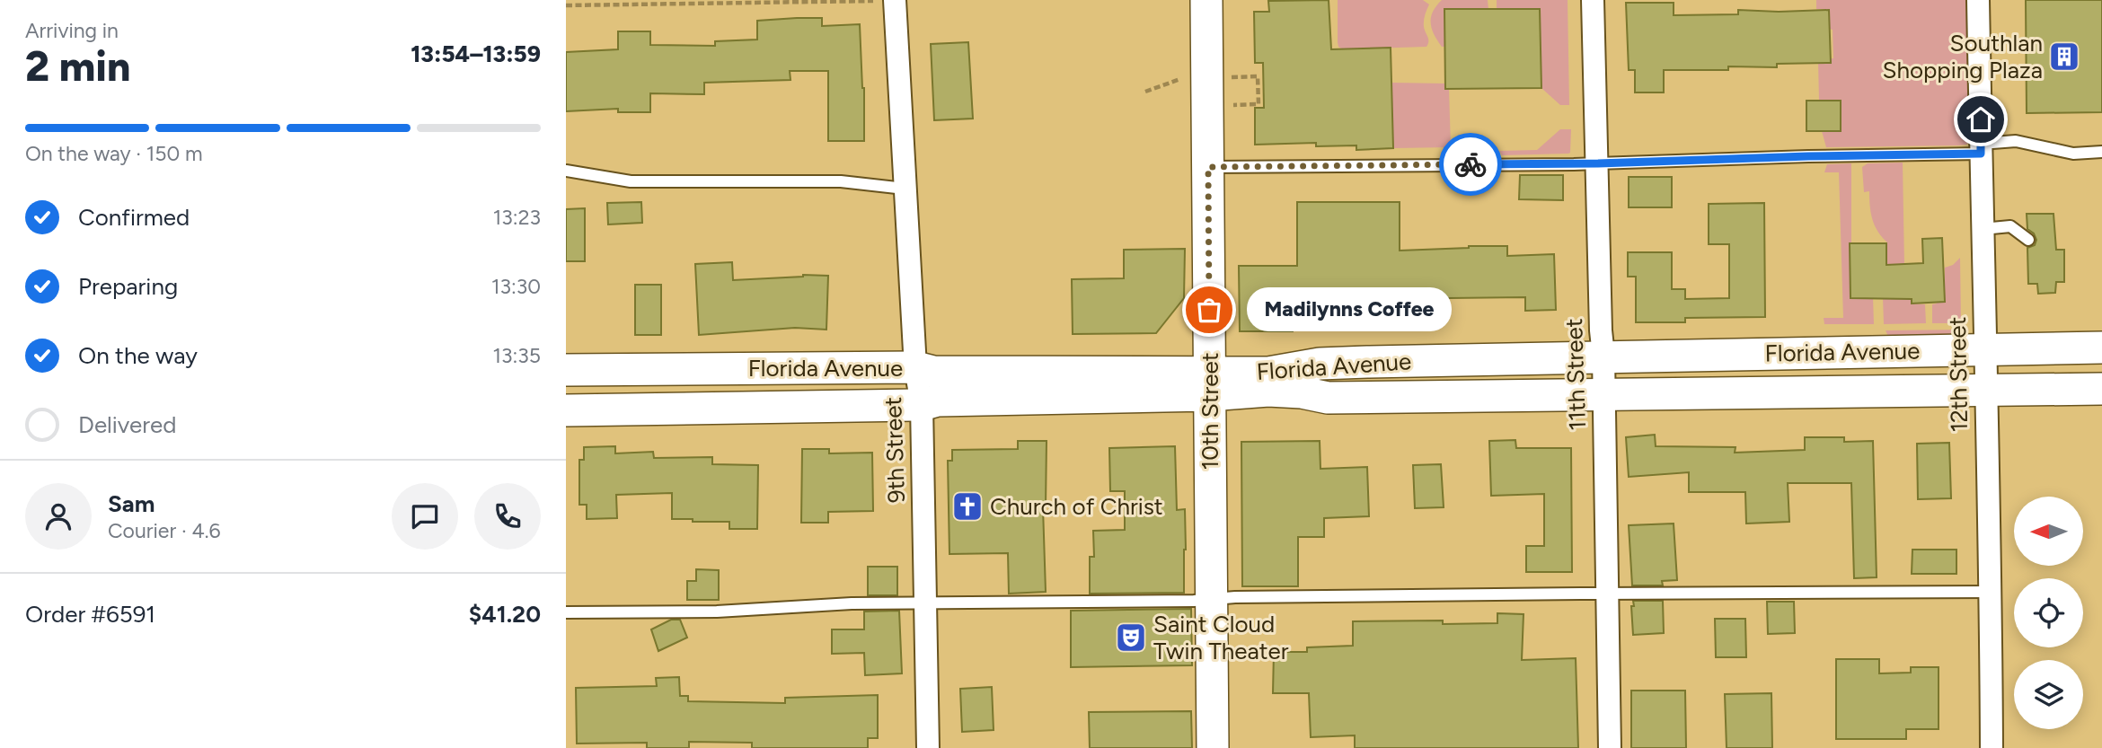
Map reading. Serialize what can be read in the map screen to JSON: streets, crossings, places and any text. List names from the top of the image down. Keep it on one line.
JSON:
{"streets":{"main road":["Florida Avenue","10th Street"],"street":["11th Street","12th Street","9th Street"]},"crossings":[["Florida Avenue","11th Street"],["Florida Avenue","12th Street"],["Florida Avenue","10th Street"],["Florida Avenue","9th Street"]],"places":{"building":["Southlan Shopping Plaza"],"other":["Madilynns Coffee"],"church":["Church of Christ"],"theatre":["Saint Cloud Twin Theater"]},"north":"left","page":{"heading":["2 min","Arriving in","13:54–13:59"],"panel":["Sam","Courier · 4.6","Order #6591","$41.20"],"bar":"On the way · 150 m","list":[["Confirmed","13:23"],["Preparing","13:30"],["On the way","13:35"],"Delivered"],"bubble":"Madilynns Coffee"}}
